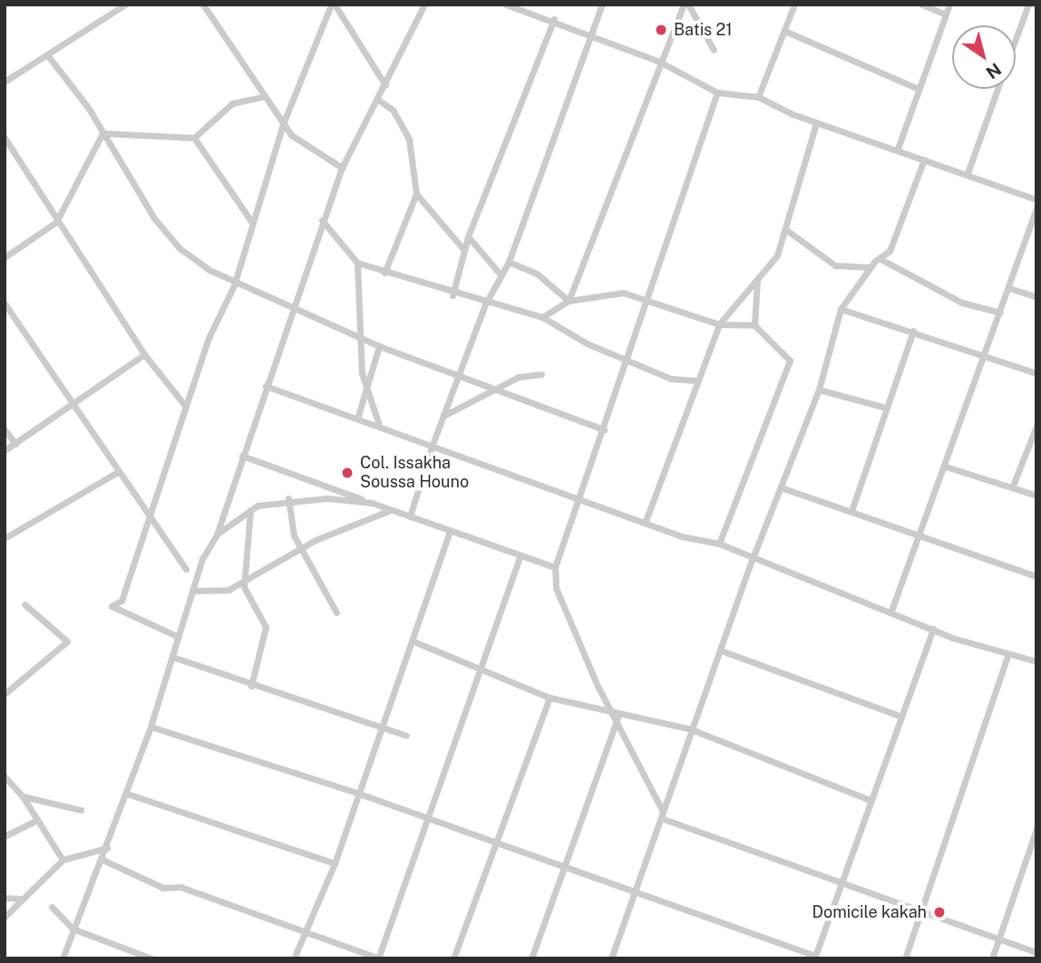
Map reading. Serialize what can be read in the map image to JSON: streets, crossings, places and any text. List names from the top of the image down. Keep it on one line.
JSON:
{"places":["Batis 21","Col. Issakha Soussa Houno","Domicile kakah"],"north":"bottom right"}
